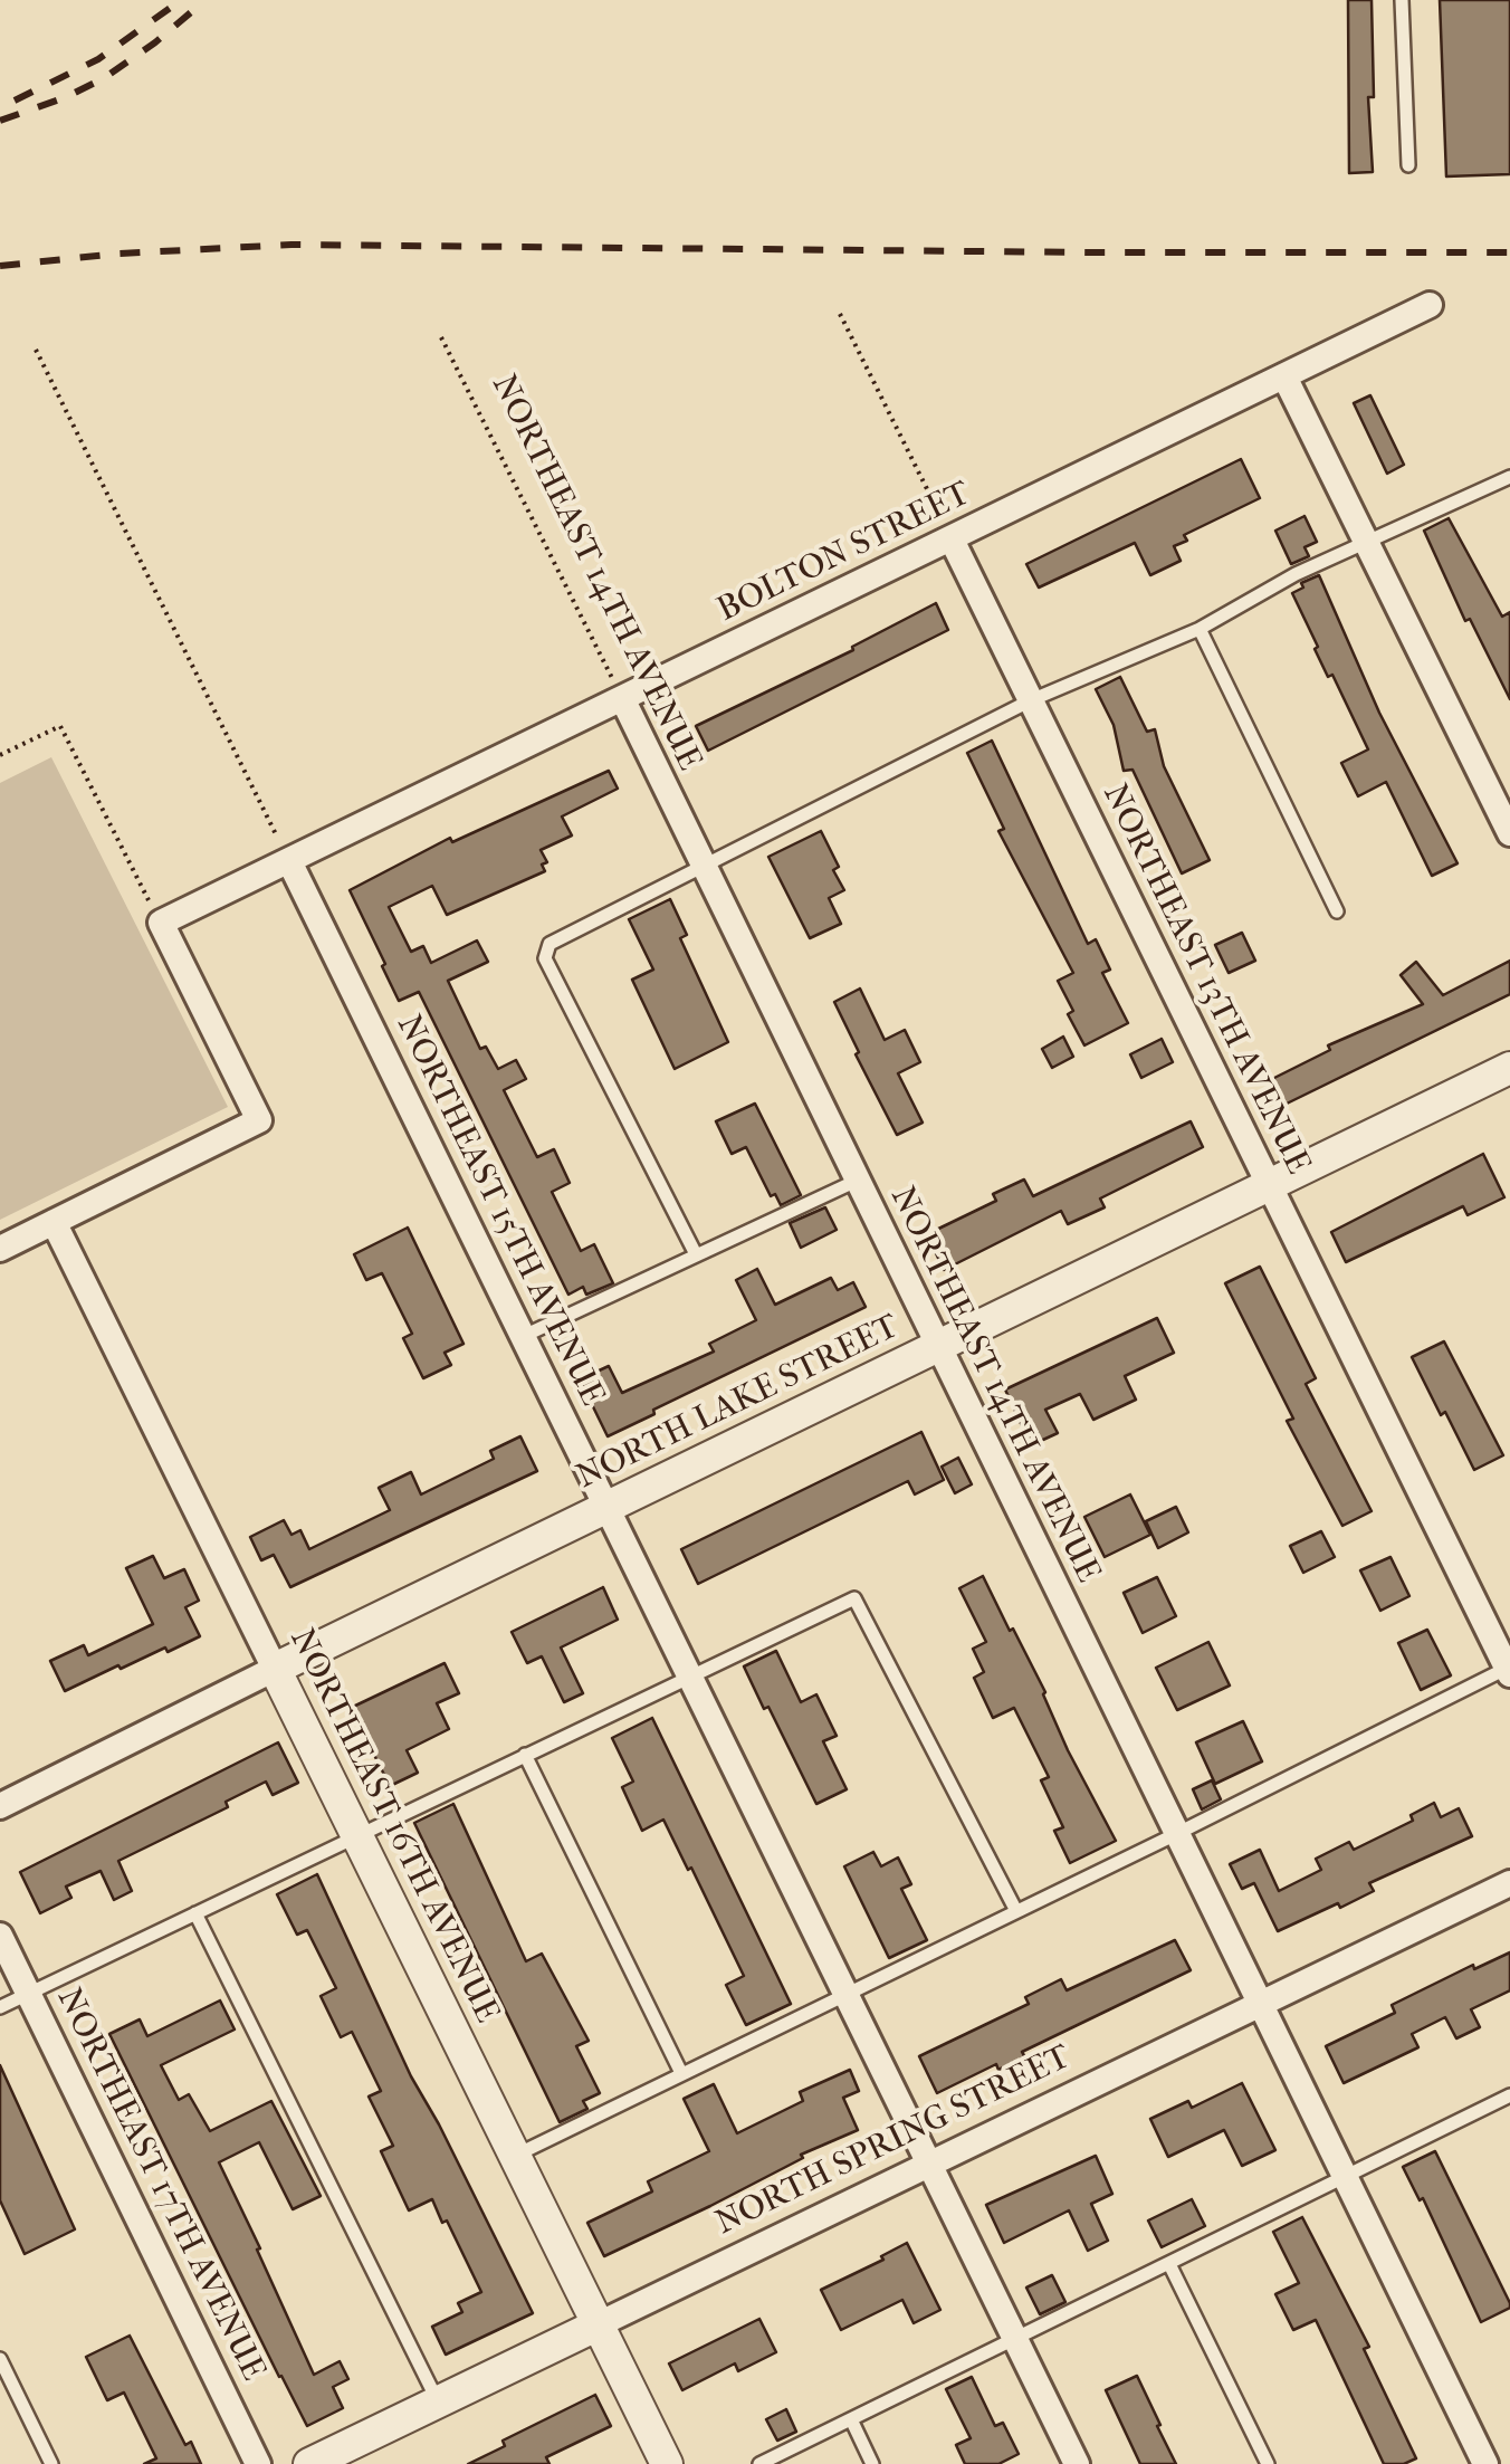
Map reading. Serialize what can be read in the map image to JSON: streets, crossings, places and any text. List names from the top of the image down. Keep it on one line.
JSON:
{"streets":{"street":["BOLTON STREET","NORTHEAST 14TH AVENUE","NORTHEAST 13TH AVENUE","NORTHEAST 15TH AVENUE","NORTH LAKE STREET","NORTHEAST 16TH AVENUE","NORTH SPRING STREET","NORTHEAST 17TH AVENUE"]},"crossings":[["BOLTON STREET","NORTHEAST 14TH AVENUE"],["BOLTON STREET","NORTHEAST 13TH AVENUE"],["BOLTON STREET","NORTHEAST 15TH AVENUE"],["NORTHEAST 14TH AVENUE","NORTH LAKE STREET"],["NORTHEAST 14TH AVENUE","NORTH SPRING STREET"],["NORTHEAST 13TH AVENUE","NORTH LAKE STREET"],["NORTHEAST 15TH AVENUE","NORTH LAKE STREET"],["NORTHEAST 15TH AVENUE","NORTH SPRING STREET"],["NORTH LAKE STREET","NORTHEAST 16TH AVENUE"],["NORTHEAST 16TH AVENUE","NORTH SPRING STREET"]]}
